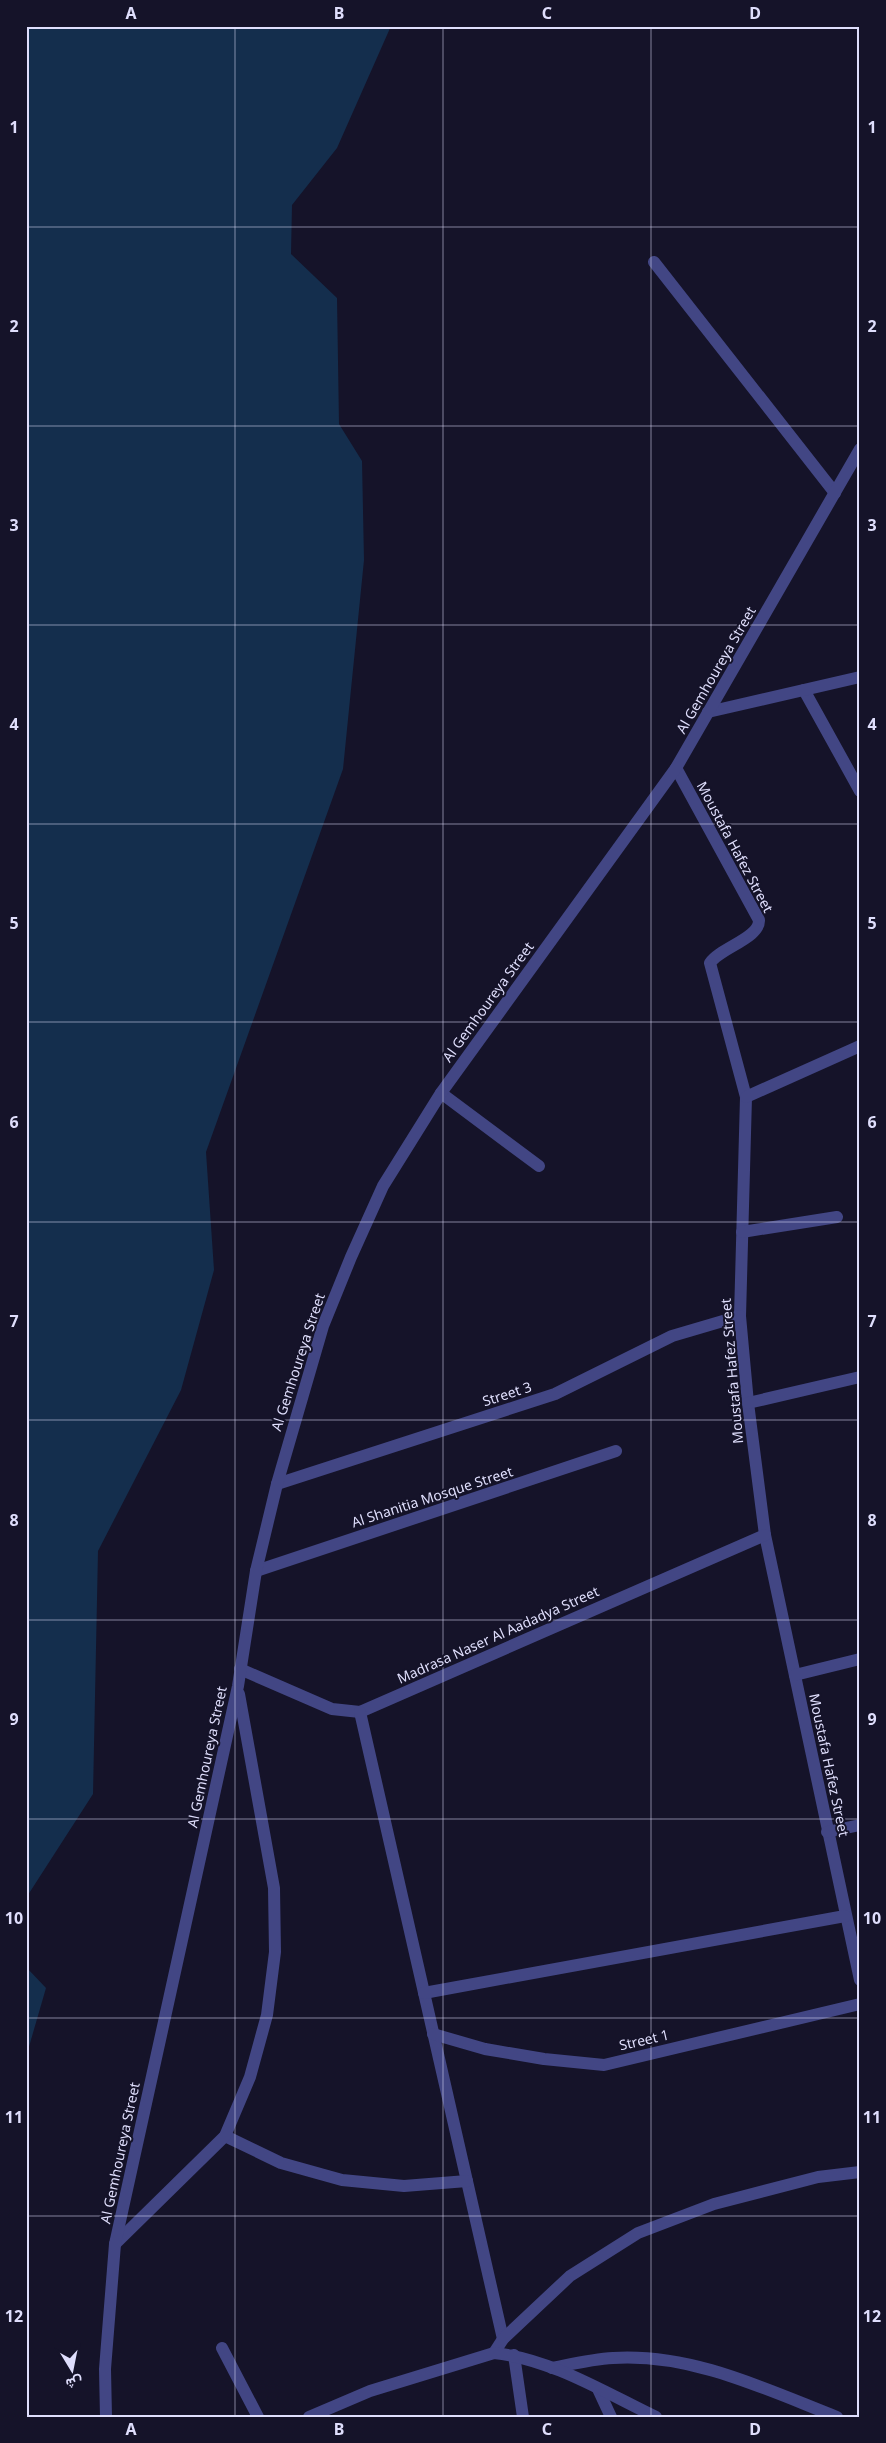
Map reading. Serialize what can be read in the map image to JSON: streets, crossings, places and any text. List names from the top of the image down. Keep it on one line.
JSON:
{"streets":{"street":["Al Gemhoureya Street","Moustafa Hafez Street","Street 3","Al Shanitia Mosque Street","Madrasa Naser Al Aadadya Street","Street 1"]},"crossings":[["Al Gemhoureya Street","Moustafa Hafez Street"],["Al Gemhoureya Street","Street 3"],["Al Gemhoureya Street","Al Shanitia Mosque Street"],["Al Gemhoureya Street","Madrasa Naser Al Aadadya Street"],["Moustafa Hafez Street","Street 3"],["Moustafa Hafez Street","Madrasa Naser Al Aadadya Street"]],"north":"bottom","grid":{"columns":["A","B","C","D"],"rows":["1","2","3","4","5","6","7","8","9","10","11","12"]}}
